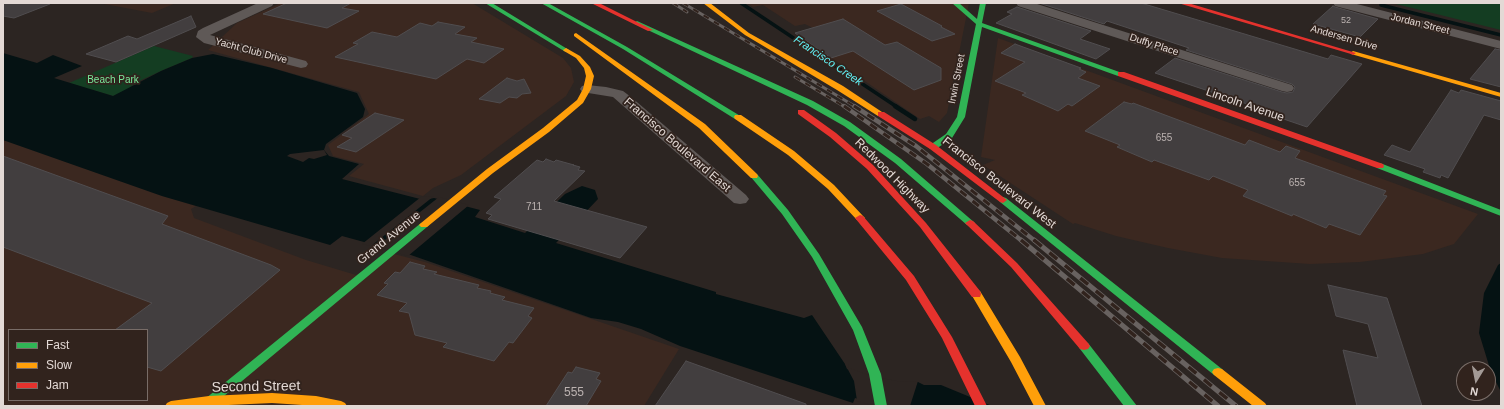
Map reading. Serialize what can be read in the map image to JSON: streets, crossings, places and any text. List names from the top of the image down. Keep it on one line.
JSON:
{"streets":{"main road":["Andersen Drive","Irwin Street","Lincoln Avenue","Redwood Highway","Francisco Boulevard West","Grand Avenue","Second Street"],"street":["Jordan Street","Duffy Place","Yacht Club Drive","Francisco Boulevard East"]},"crossings":[["Irwin Street","Lincoln Avenue"],["Irwin Street","Francisco Boulevard West"],["Francisco Boulevard East","Grand Avenue"],["Grand Avenue","Second Street"]],"water":["Francisco Creek"],"parks":["Beach Park"],"house_numbers":["52","655","655","711","555"],"legend":["Fast","Slow","Jam"],"north":"bottom"}
